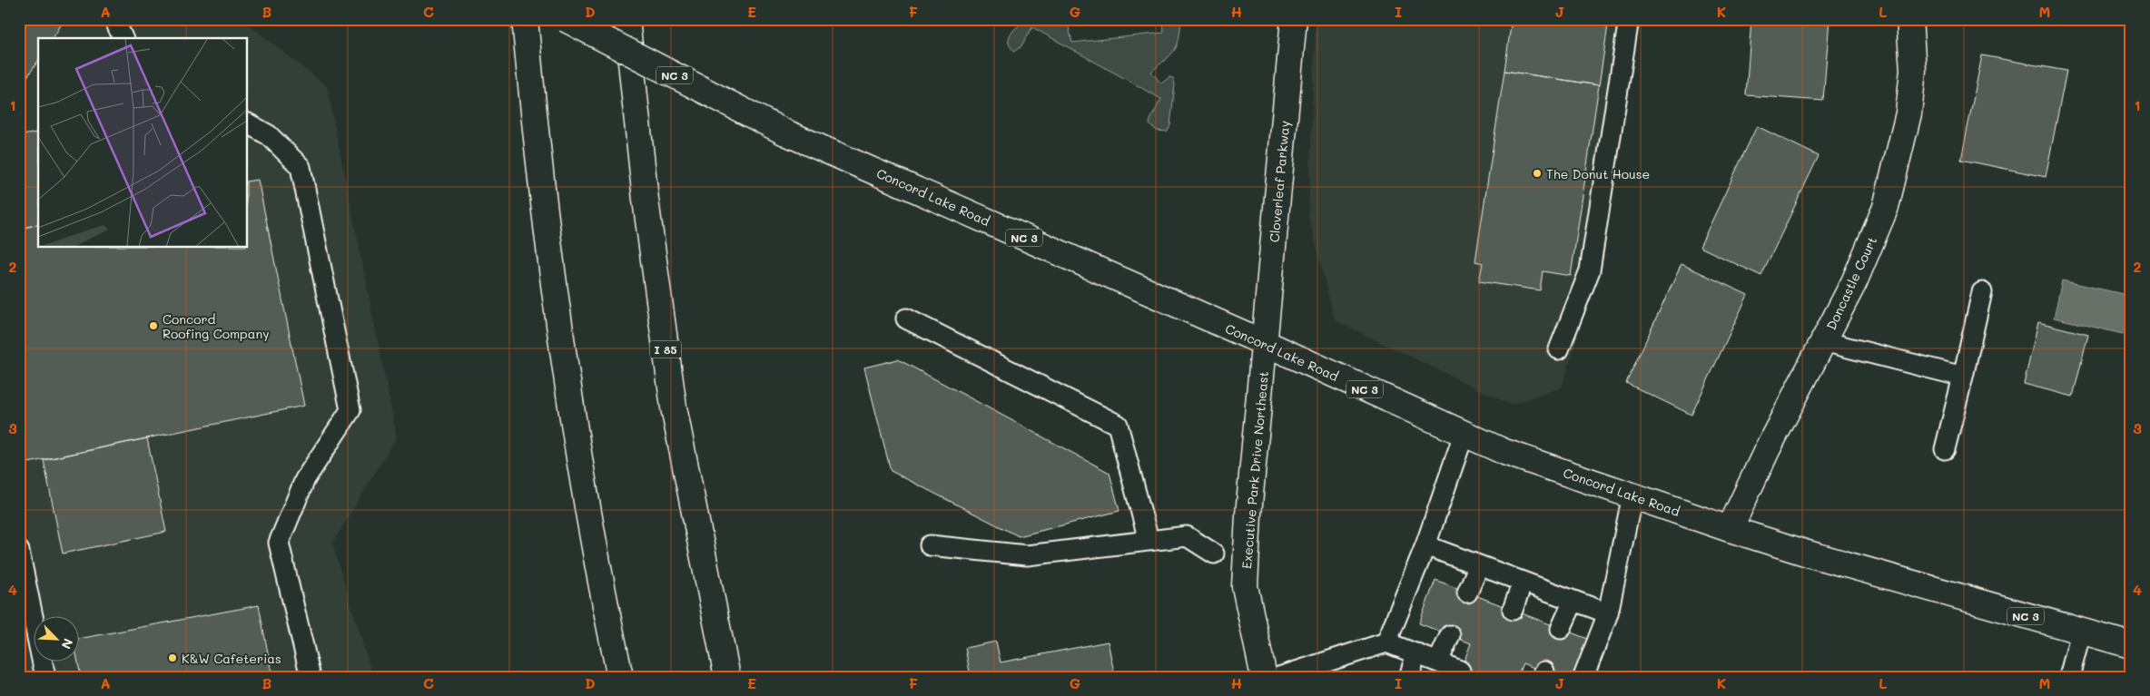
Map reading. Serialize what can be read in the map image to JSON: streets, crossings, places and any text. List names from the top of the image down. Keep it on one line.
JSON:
{"streets":{"main road":["NC 3","Cloverleaf Parkway","Concord Lake Road","Doncastle Court","I 85","Executive Park Drive Northeast"]},"crossings":[["Cloverleaf Parkway","Concord Lake Road"],["Cloverleaf Parkway","Executive Park Drive Northeast"],["Concord Lake Road","Doncastle Court"],["Concord Lake Road","Executive Park Drive Northeast"]],"places":["The Donut House","Concord Roofing Company","K&W Cafeterias"],"north":"bottom right","grid":{"columns":["A","B","C","D","E","F","G","H","I","J","K","L","M"],"rows":["1","2","3","4"]}}
